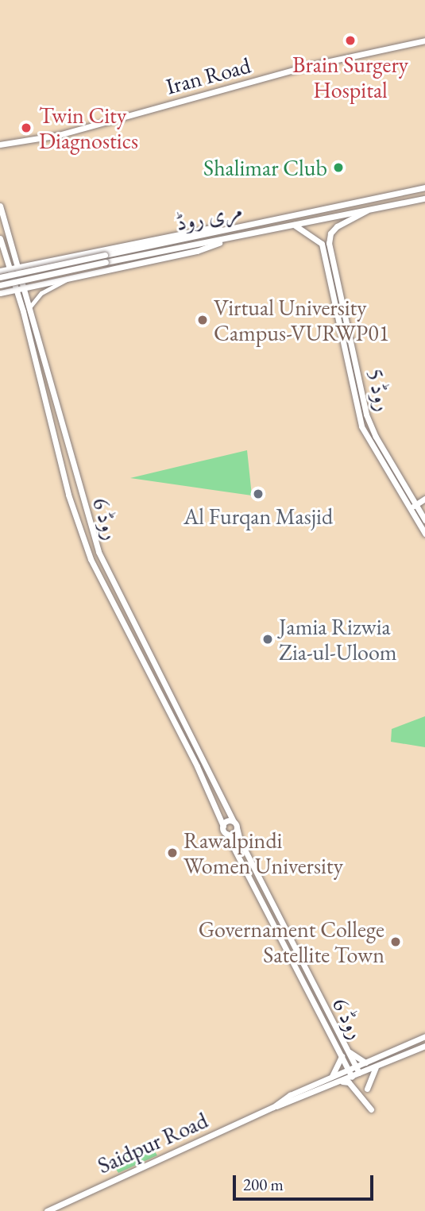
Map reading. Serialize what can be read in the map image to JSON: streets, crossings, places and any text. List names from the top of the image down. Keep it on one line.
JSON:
{"streets":{"main road":["Iran Road","مری روڈ","روڈ 5","روڈ 6","Saidpur Road"]},"crossings":[["مری روڈ","روڈ 5"],["روڈ 6","Saidpur Road"]],"places":["Brain Surgery Hospital","Twin City Diagnostics","Shalimar Club","Virtual University Campus-VURWP01","Al Furqan Masjid","Jamia Rizwia Zia-ul-Uloom","Rawalpindi Women University","Governament College Satellite Town"],"scale_bar":"200 m"}
